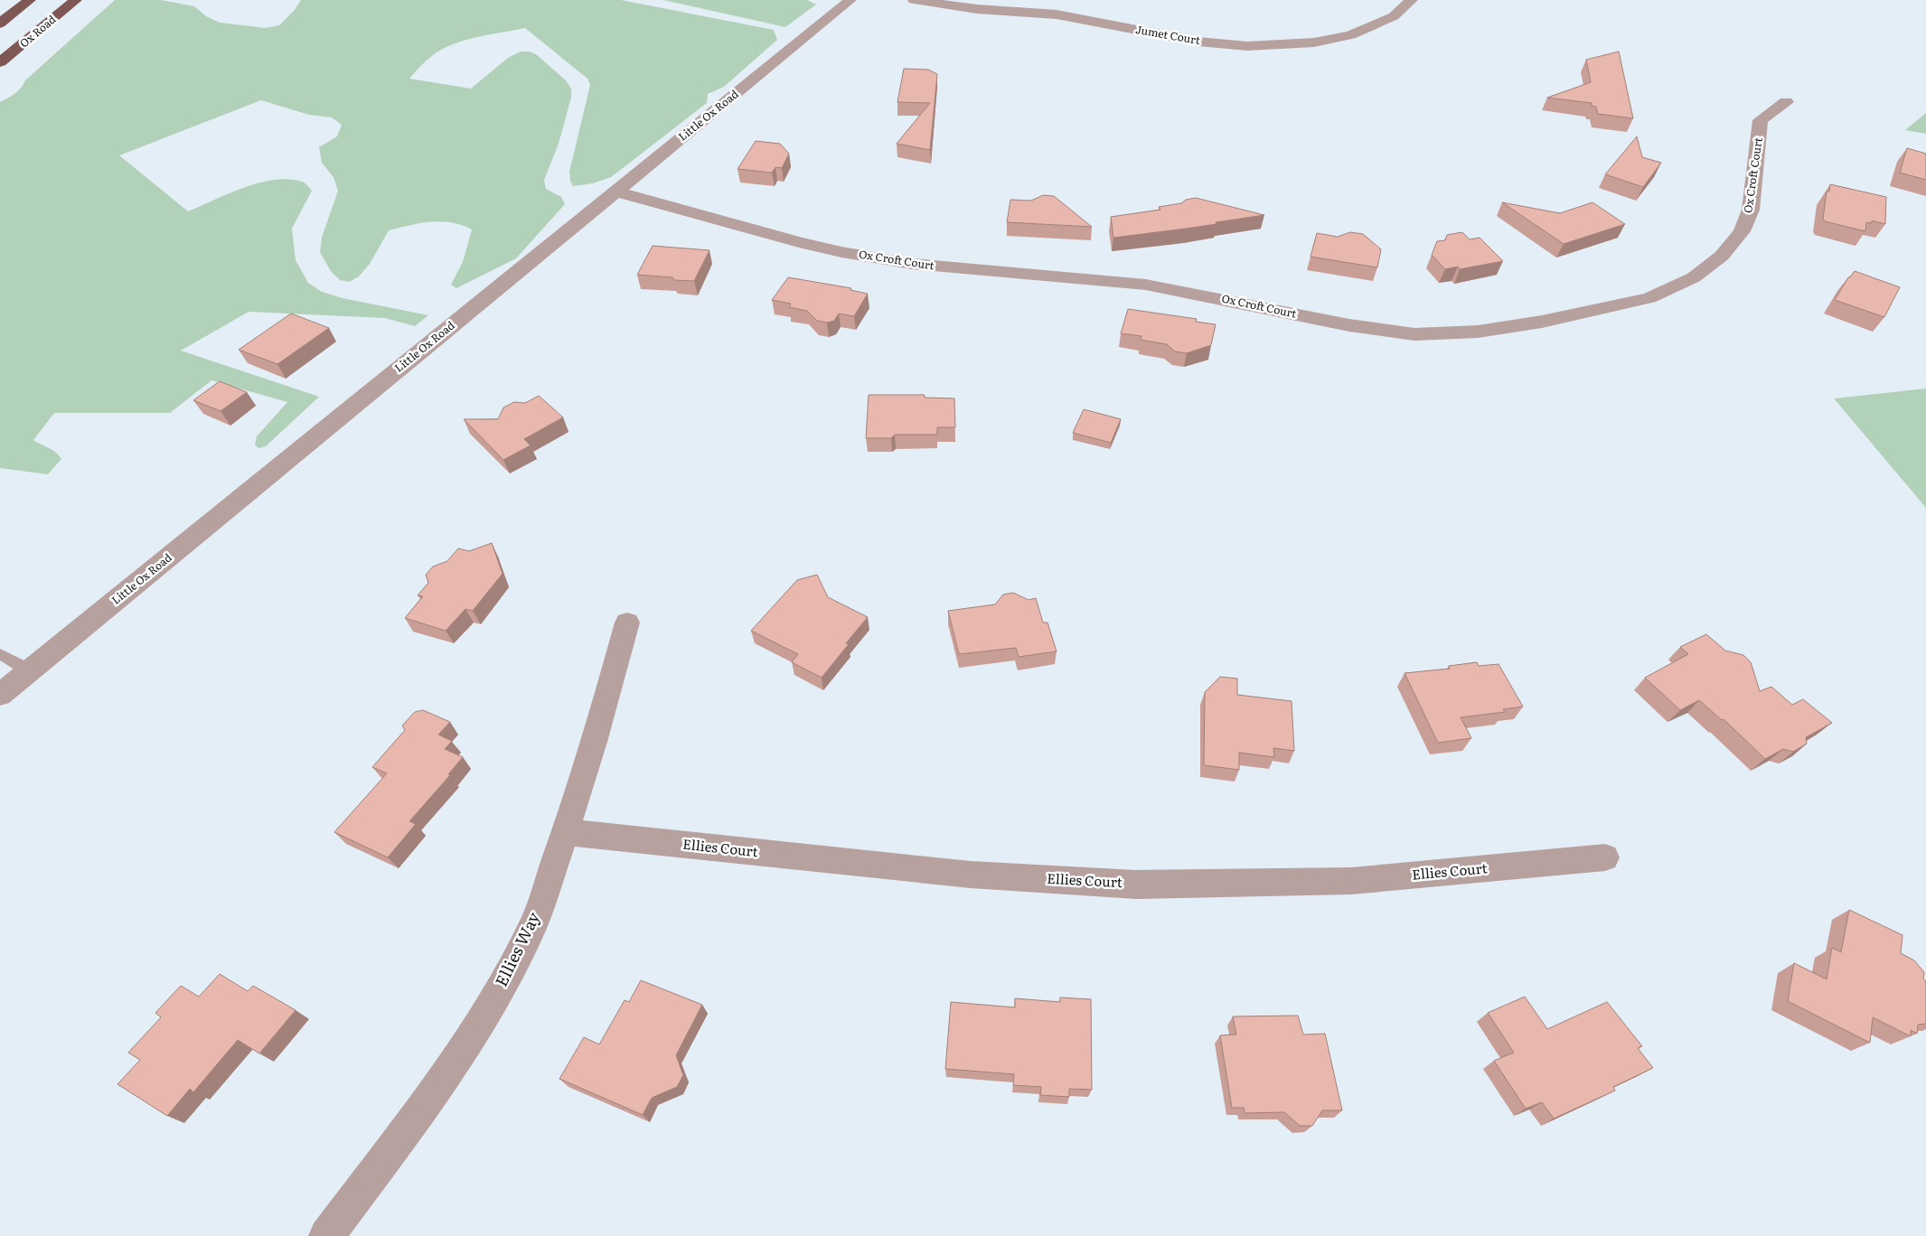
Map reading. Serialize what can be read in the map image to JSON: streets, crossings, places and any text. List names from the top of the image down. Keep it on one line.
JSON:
{"streets":{"highway":["Ox Road"],"street":["Jumet Court","Little Ox Road","Ox Croft Court","Ellies Court","Ellies Way"]},"crossings":[["Little Ox Road","Ox Croft Court"],["Ellies Court","Ellies Way"]]}
